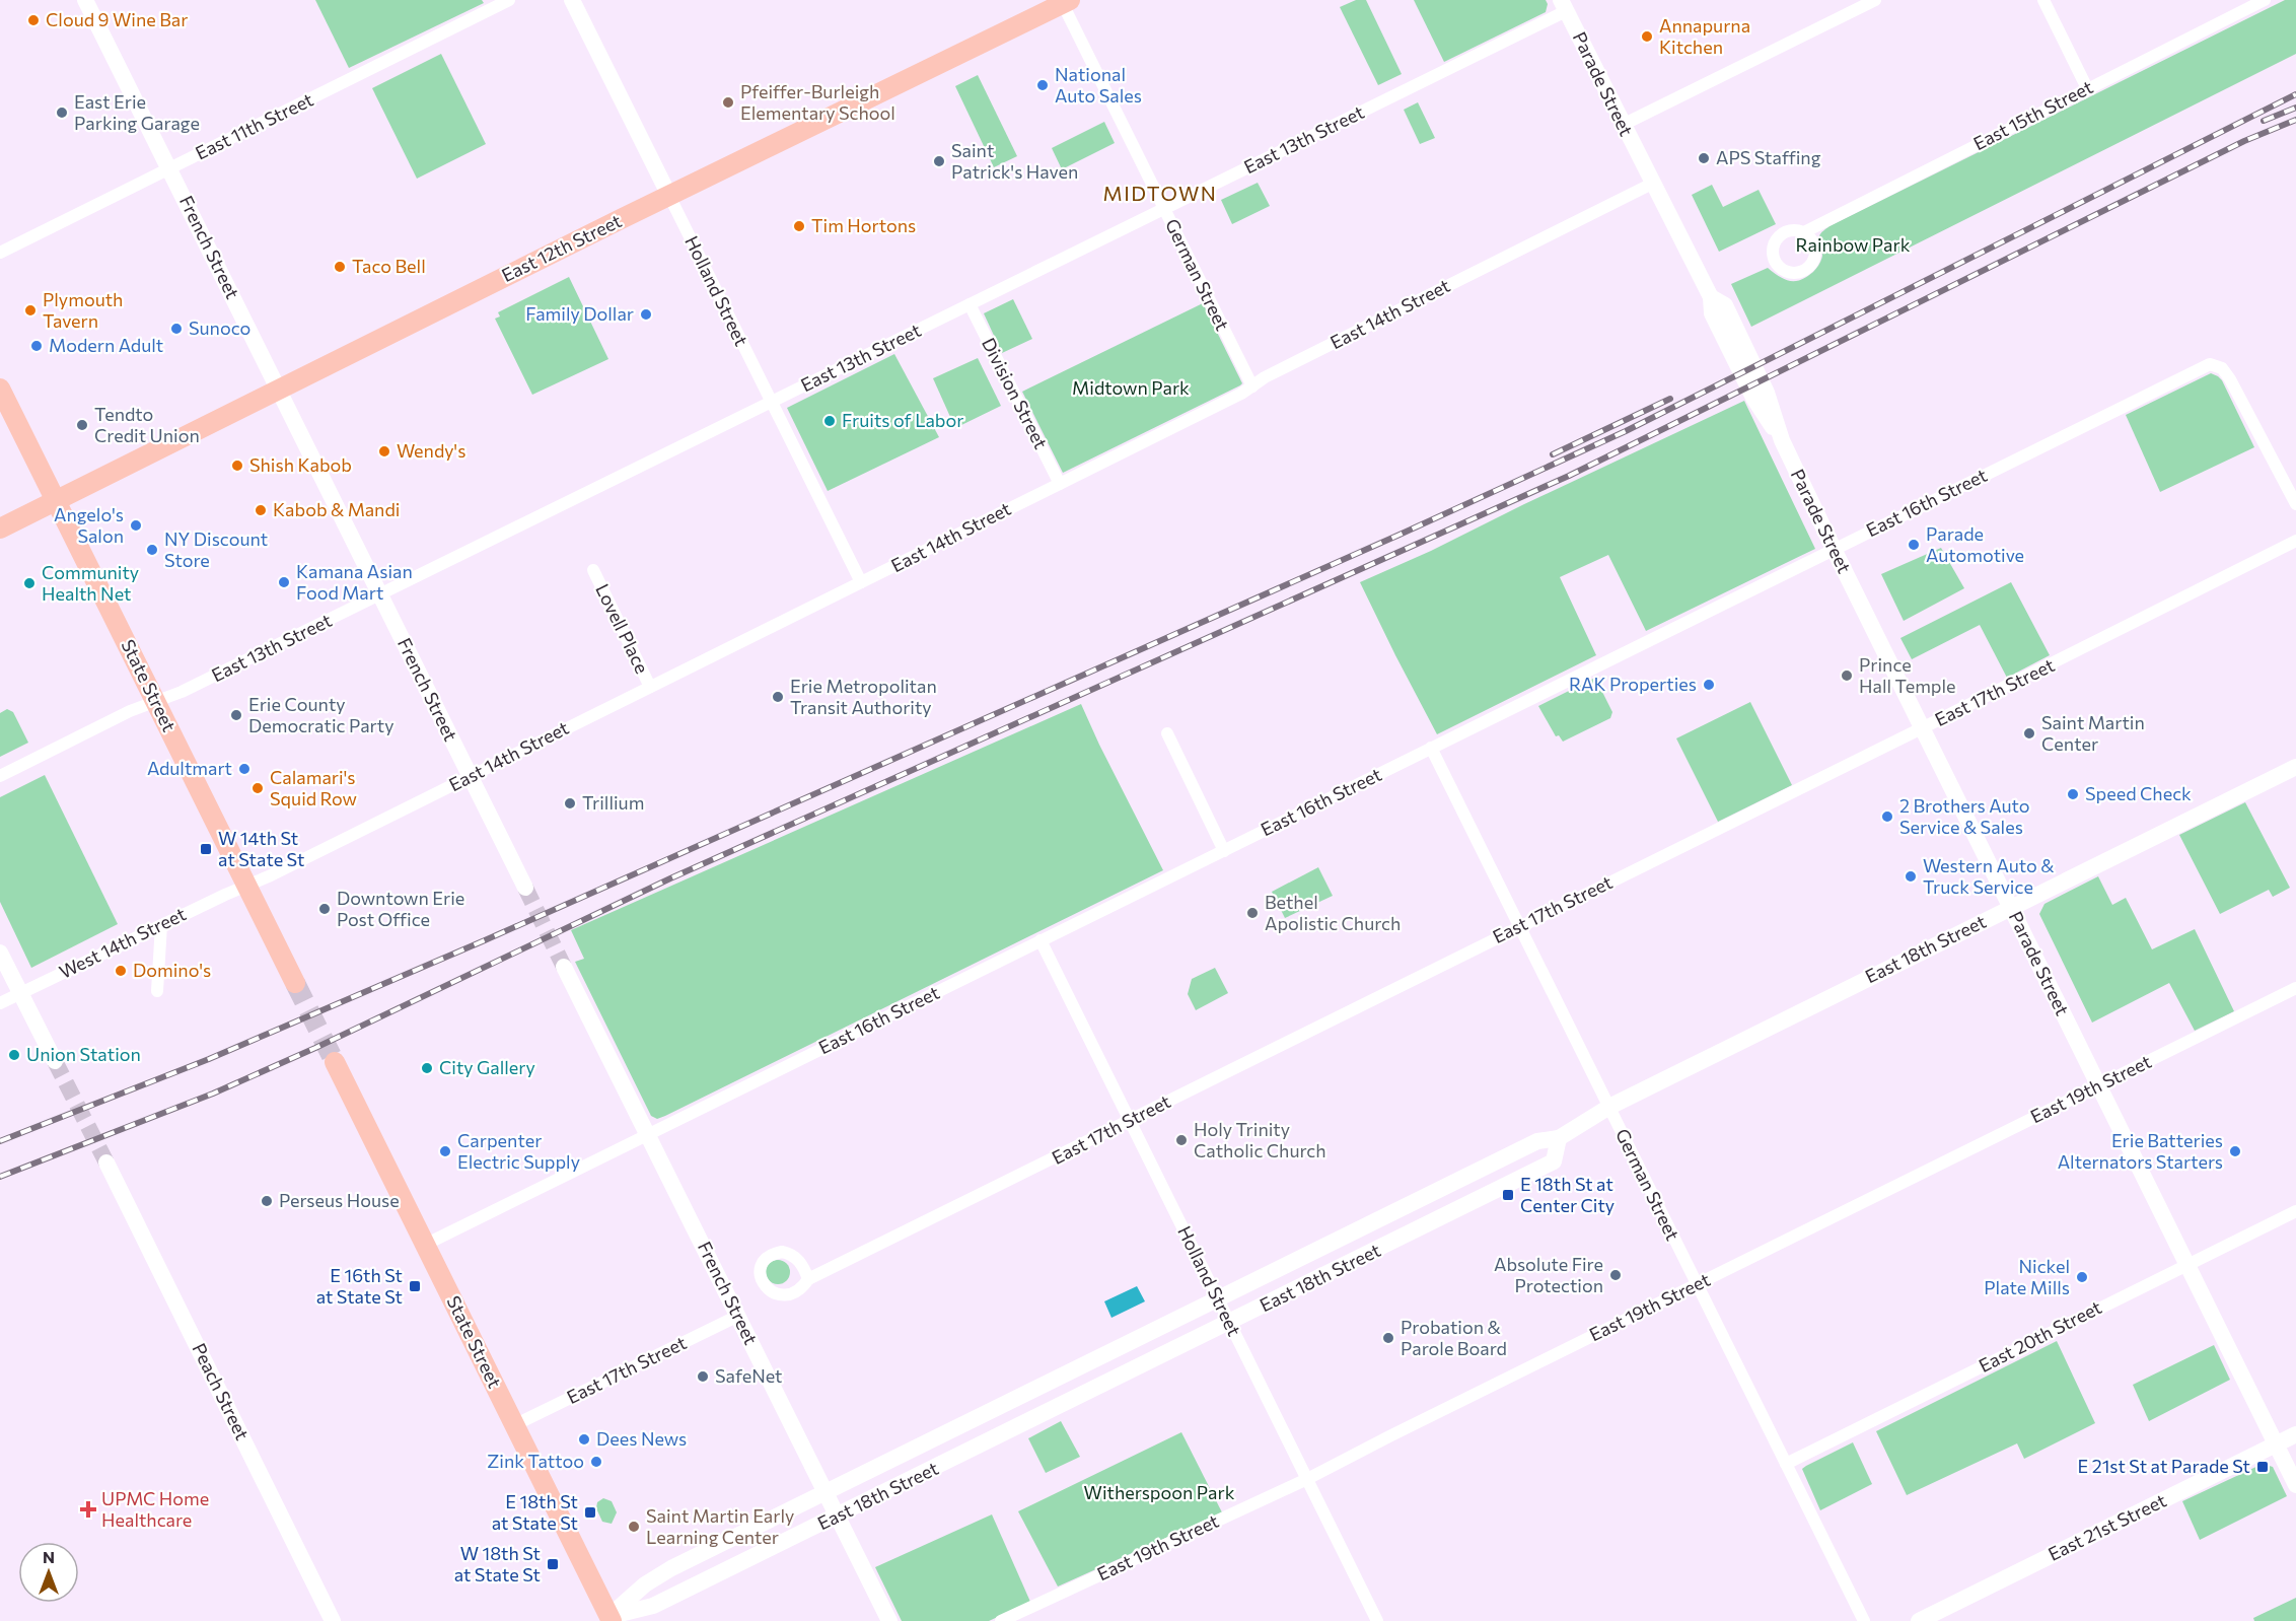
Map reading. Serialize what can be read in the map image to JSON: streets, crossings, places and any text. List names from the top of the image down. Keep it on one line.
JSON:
{"streets":{"main road":["Parade Street","French Street","East 12th Street","Holland Street","State Street","East 18th Street","Peach Street","East 21st Street"],"street":["East 15th Street","East 11th Street","East 13th Street","German Street","East 14th Street","Division Street","East 16th Street","Lovell Place","East 17th Street","West 14th Street","East 19th Street","East 20th Street"]},"crossings":[["Parade Street","East 13th Street"],["Parade Street","East 14th Street"],["Parade Street","East 16th Street"],["Parade Street","East 17th Street"],["Parade Street","East 18th Street"],["Parade Street","East 19th Street"],["Parade Street","East 20th Street"],["Parade Street","East 21st Street"],["East 11th Street","French Street"],["East 13th Street","French Street"],["East 13th Street","German Street"],["East 13th Street","Holland Street"],["East 13th Street","Division Street"],["East 13th Street","State Street"],["French Street","East 12th Street"],["French Street","East 14th Street"],["French Street","East 16th Street"],["French Street","East 17th Street"],["French Street","East 18th Street"],["East 12th Street","German Street"],["East 12th Street","Holland Street"],["East 12th Street","State Street"],["German Street","East 14th Street"],["German Street","East 16th Street"],["German Street","East 17th Street"],["German Street","East 18th Street"],["German Street","East 19th Street"],["German Street","East 20th Street"],["Holland Street","East 14th Street"],["Holland Street","East 16th Street"],["Holland Street","East 17th Street"],["Holland Street","East 18th Street"],["Holland Street","East 19th Street"],["East 14th Street","Division Street"],["East 14th Street","Lovell Place"],["East 14th Street","State Street"],["East 14th Street","West 14th Street"],["East 16th Street","State Street"],["State Street","East 17th Street"],["State Street","West 14th Street"],["State Street","East 18th Street"]],"districts":["MIDTOWN"],"parks":["Rainbow Park","Midtown Park","Witherspoon Park"],"places":{"other":["Cloud 9 Wine Bar","Annapurna Kitchen","National Auto Sales","Pfeiffer-Burleigh Elementary School","East Erie Parking Garage","APS Staffing","Saint Patrick's Haven","Tim Hortons","Taco Bell","Plymouth Tavern","Family Dollar","Sunoco","Modern Adult","Fruits of Labor","Tendto Credit Union","Wendy's","Shish Kabob","Kabob & Mandi","Angelo's Salon","Parade Automotive","NY Discount Store","Kamana Asian Food Mart","Community Health Net","Prince Hall Temple","RAK Properties","Erie Metropolitan Transit Authority","Erie County Democratic Party","Saint Martin Center","Adultmart","Calamari's Squid Row","Speed Check","Trillium","2 Brothers Auto Service & Sales","Western Auto & Truck Service","Downtown Erie Post Office","Bethel Apolistic Church","Domino's","Union Station","City Gallery","Holy Trinity Catholic Church","Carpenter Electric Supply","Erie Batteries Alternators Starters","Perseus House","Absolute Fire Protection","Nickel Plate Mills","Probation & Parole Board","SafeNet","Dees News","Zink Tattoo","Saint Martin Early Learning Center"],"transit":["W 14th St at State St","E 18th St at Center City","E 16th St at State St","E 21st St at Parade St","E 18th St at State St","W 18th St at State St"],"health":["UPMC Home Healthcare"]},"north":"top"}
